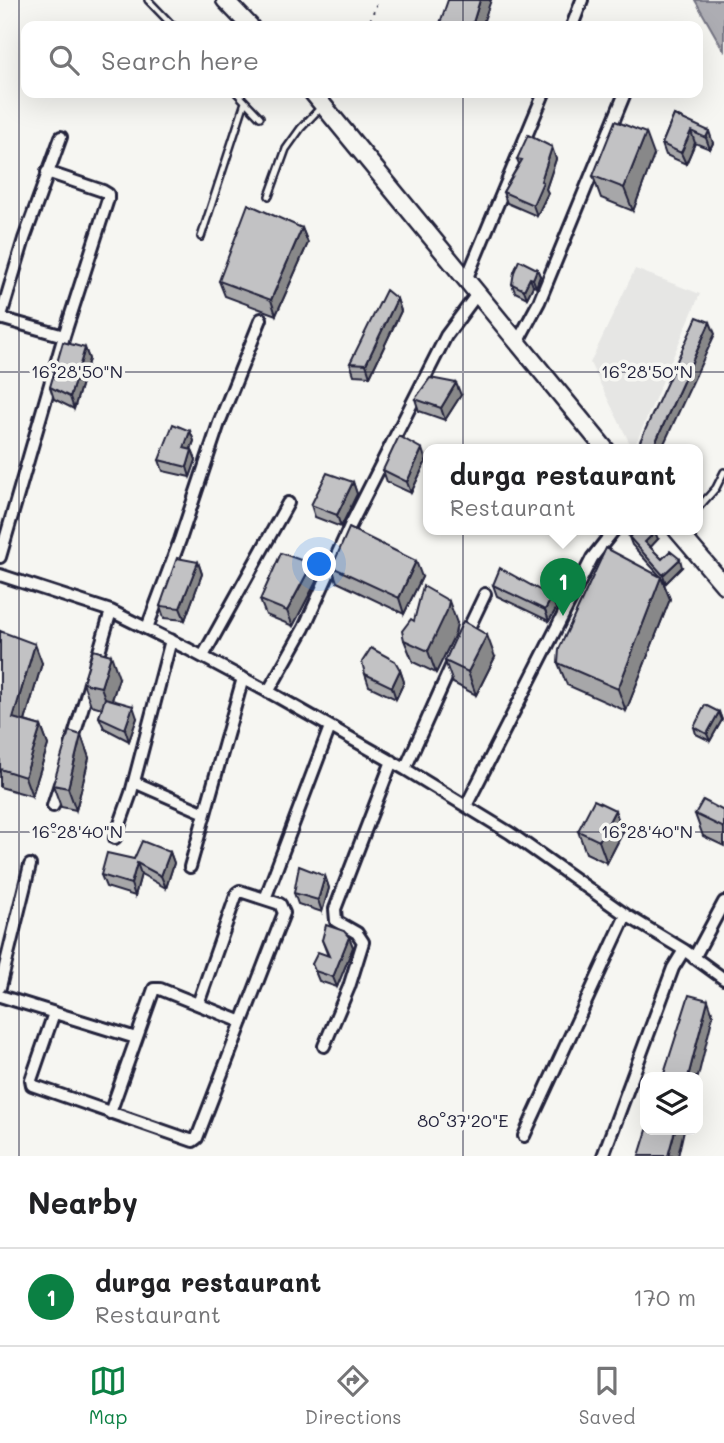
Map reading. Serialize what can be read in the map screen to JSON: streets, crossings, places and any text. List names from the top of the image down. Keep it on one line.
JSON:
{"page":{"search":"Search here","popup":["durga restaurant","Restaurant"],"pins":"1","heading":"Nearby","list":[{"mark":"1","name":"durga restaurant","note":"Restaurant","value":"170 m"}],"nav":["Map","Directions","Saved"]},"coordinates":["16°28'50\"N","16°28'40\"N","80°37'20\"E"]}
